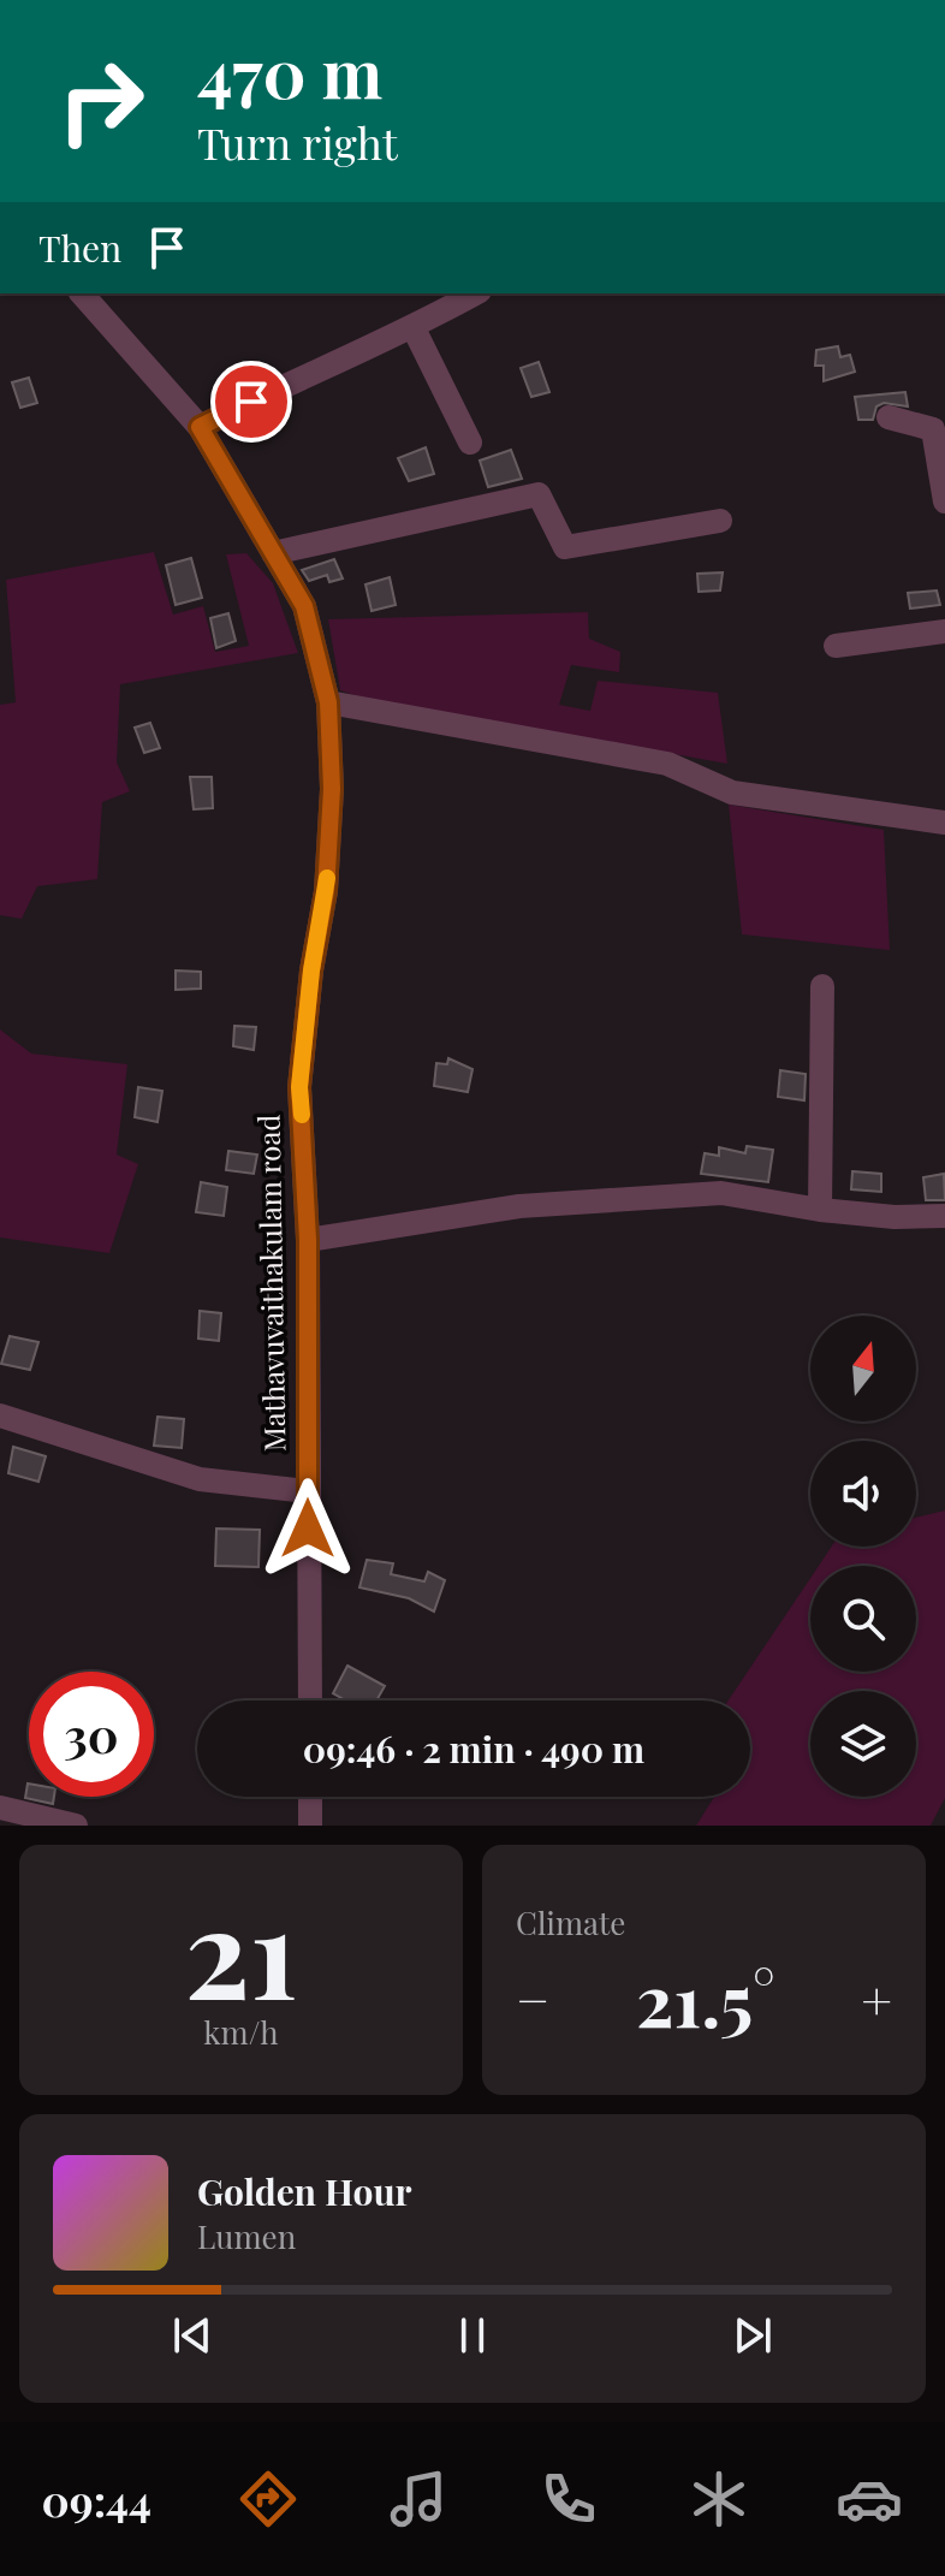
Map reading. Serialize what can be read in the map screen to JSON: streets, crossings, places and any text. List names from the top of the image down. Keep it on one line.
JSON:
{"streets":{"street":["Mathavuvaithakulam road"]},"north":"top","page":{"turn":["470 m","Turn right"],"then":"Then","limit":"30","trip":"09:46 · 2 min · 490 m","tile":[["21","km/h"],"Climate"],"heat":["−","21.5°","+"],"song":["Golden Hour","Lumen"],"tabs":"09:44"}}
